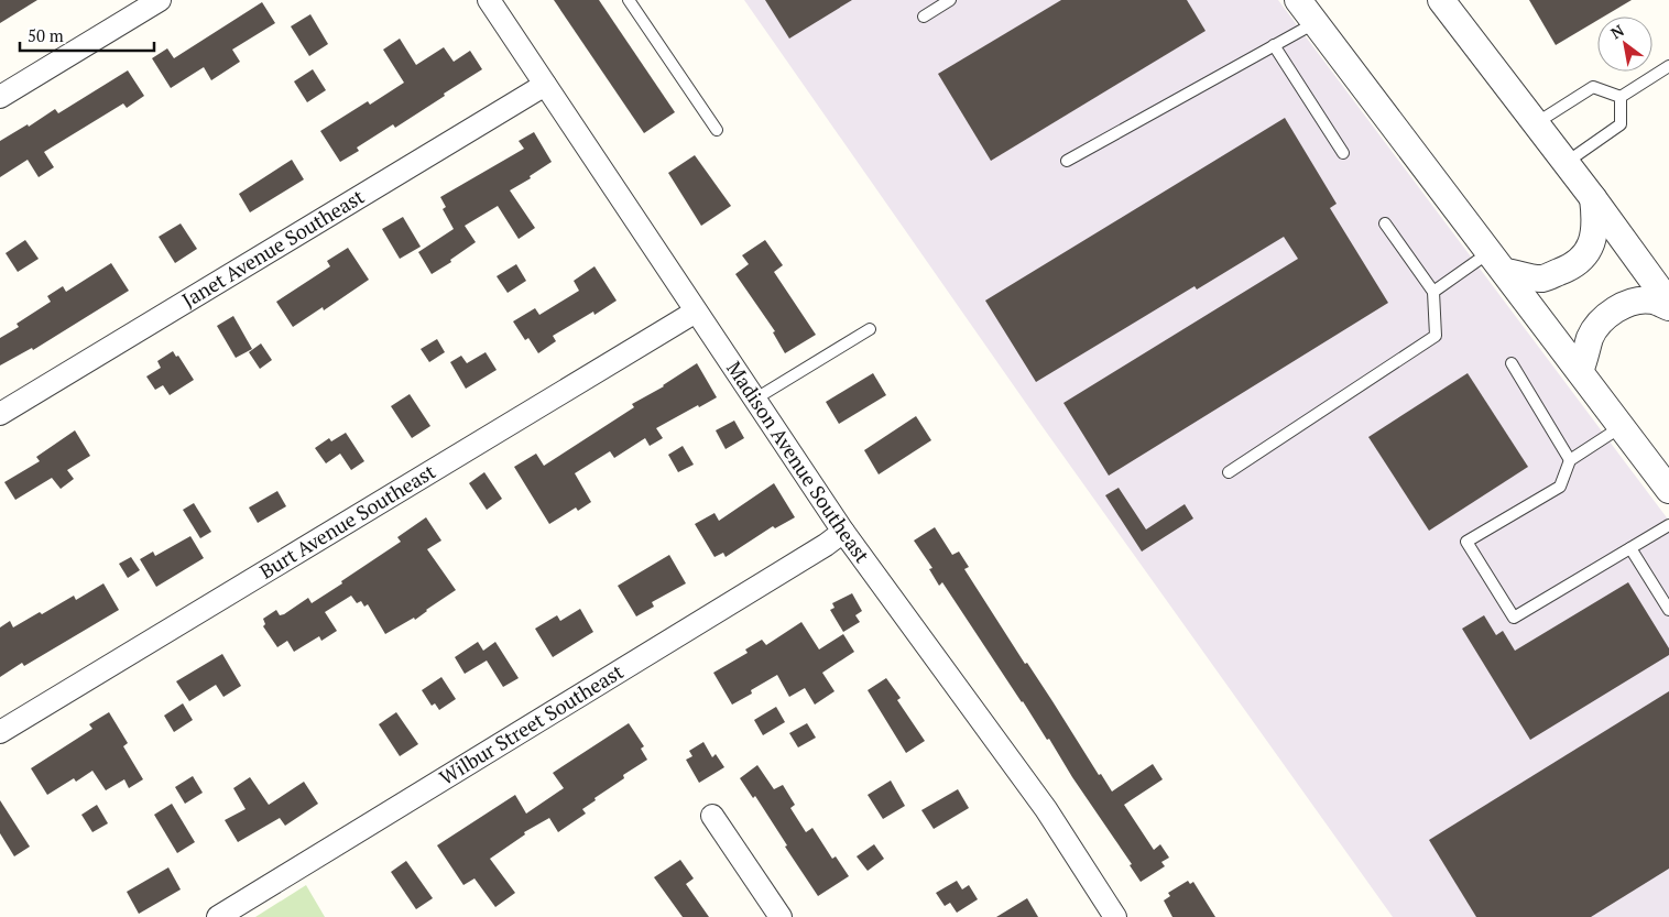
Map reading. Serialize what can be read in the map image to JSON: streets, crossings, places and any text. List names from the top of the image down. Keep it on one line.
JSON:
{"streets":{"street":["Janet Avenue Southeast","Madison Avenue Southeast","Burt Avenue Southeast","Wilbur Street Southeast"]},"crossings":[["Janet Avenue Southeast","Madison Avenue Southeast"],["Madison Avenue Southeast","Burt Avenue Southeast"],["Madison Avenue Southeast","Wilbur Street Southeast"]],"scale_bar":"50 m","north":"top left"}
